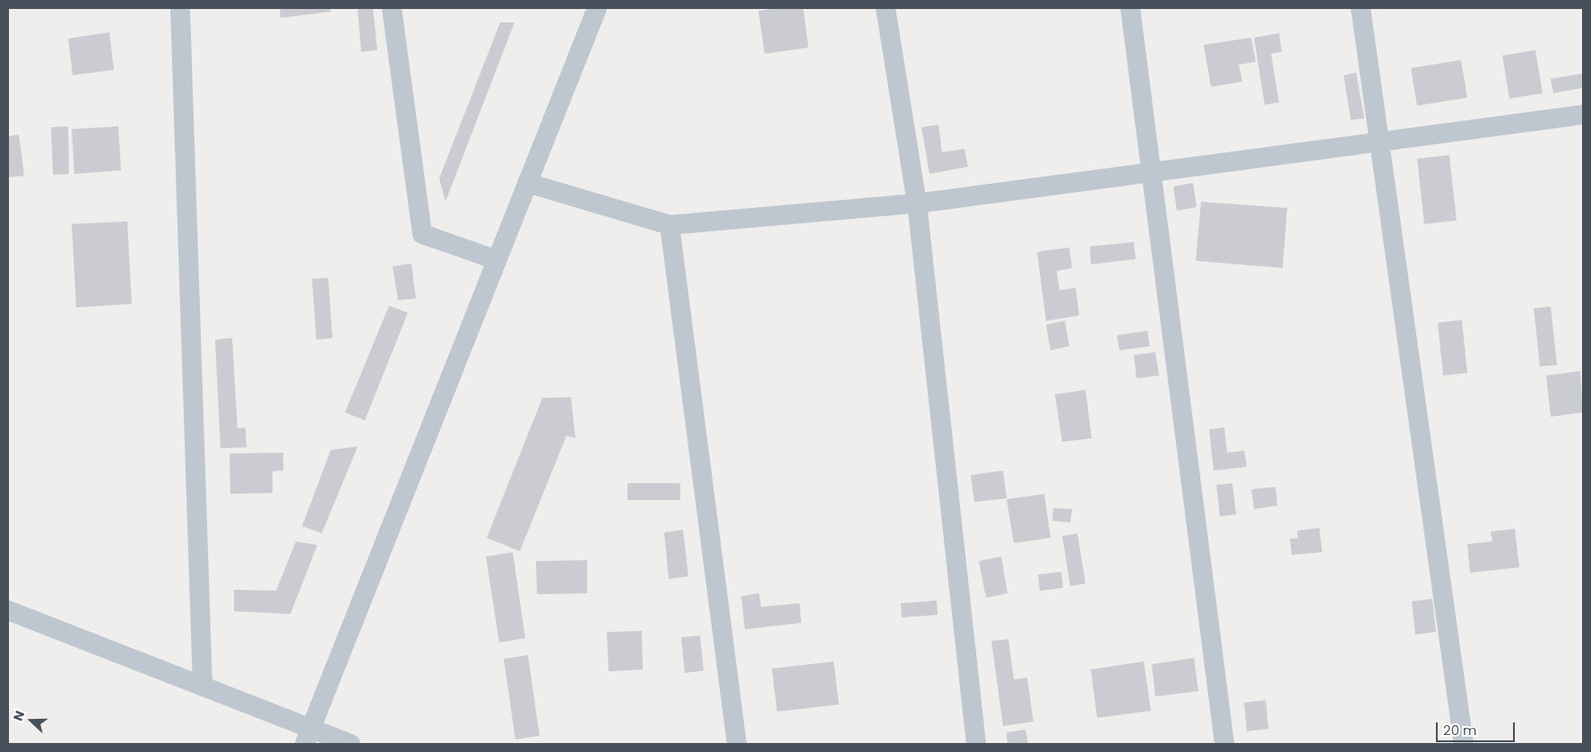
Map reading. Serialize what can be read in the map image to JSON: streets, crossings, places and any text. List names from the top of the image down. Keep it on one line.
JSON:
{"scale_bar":"20 m","north":"left"}
